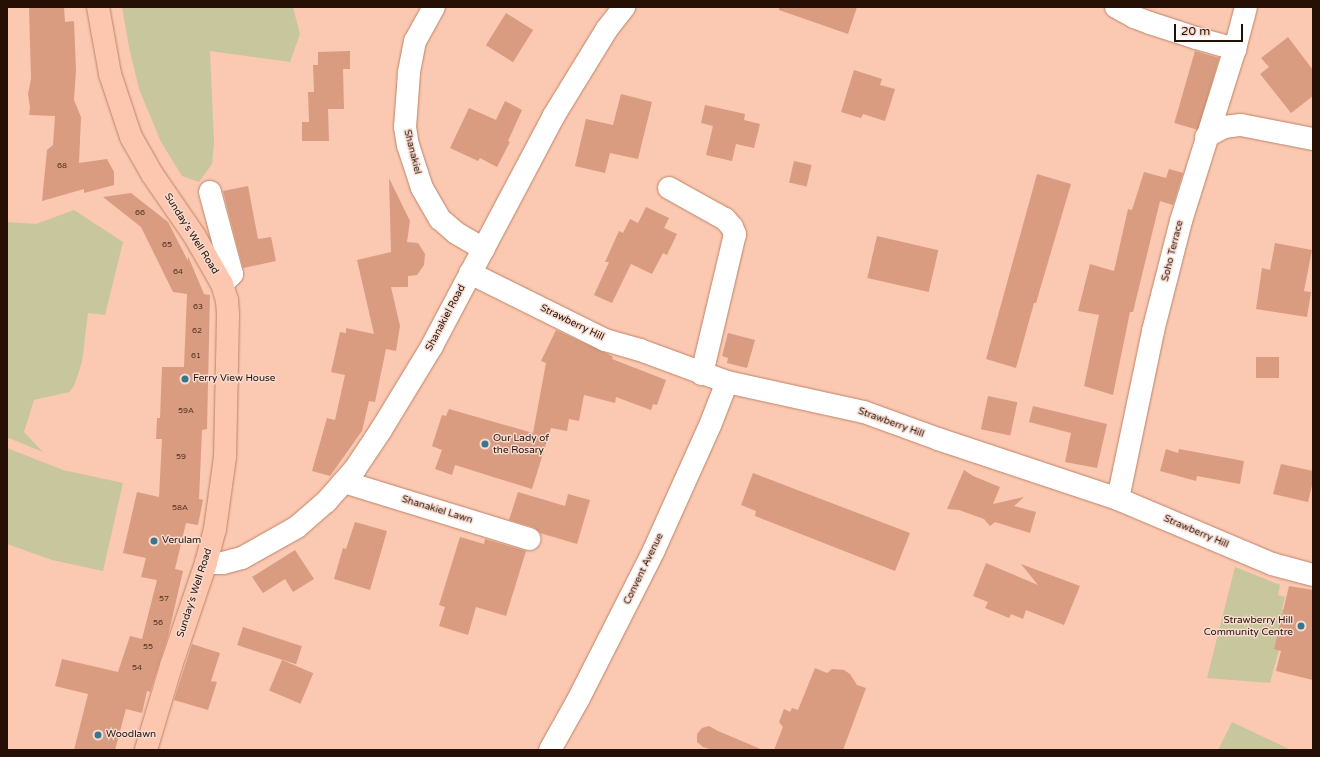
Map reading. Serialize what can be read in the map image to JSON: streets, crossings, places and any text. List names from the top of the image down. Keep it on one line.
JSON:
{"streets":{"main road":["Sunday's Well Road"],"street":["Shanakiel","Soho Terrace","Shanakiel Road","Strawberry Hill","Shanakiel Lawn","Convent Avenue"]},"crossings":[["Shanakiel","Shanakiel Road"],["Sunday's Well Road","Shanakiel Road"],["Soho Terrace","Strawberry Hill"],["Shanakiel Road","Strawberry Hill"],["Shanakiel Road","Shanakiel Lawn"],["Strawberry Hill","Convent Avenue"]],"places":["Ferry View House","Our Lady of the Rosary","Verulam","Strawberry Hill Community Centre","Woodlawn"],"house_numbers":["68","66","65","64","63","62","61","59A","59","58A","57","56","55","54"],"scale_bar":"20 m"}
